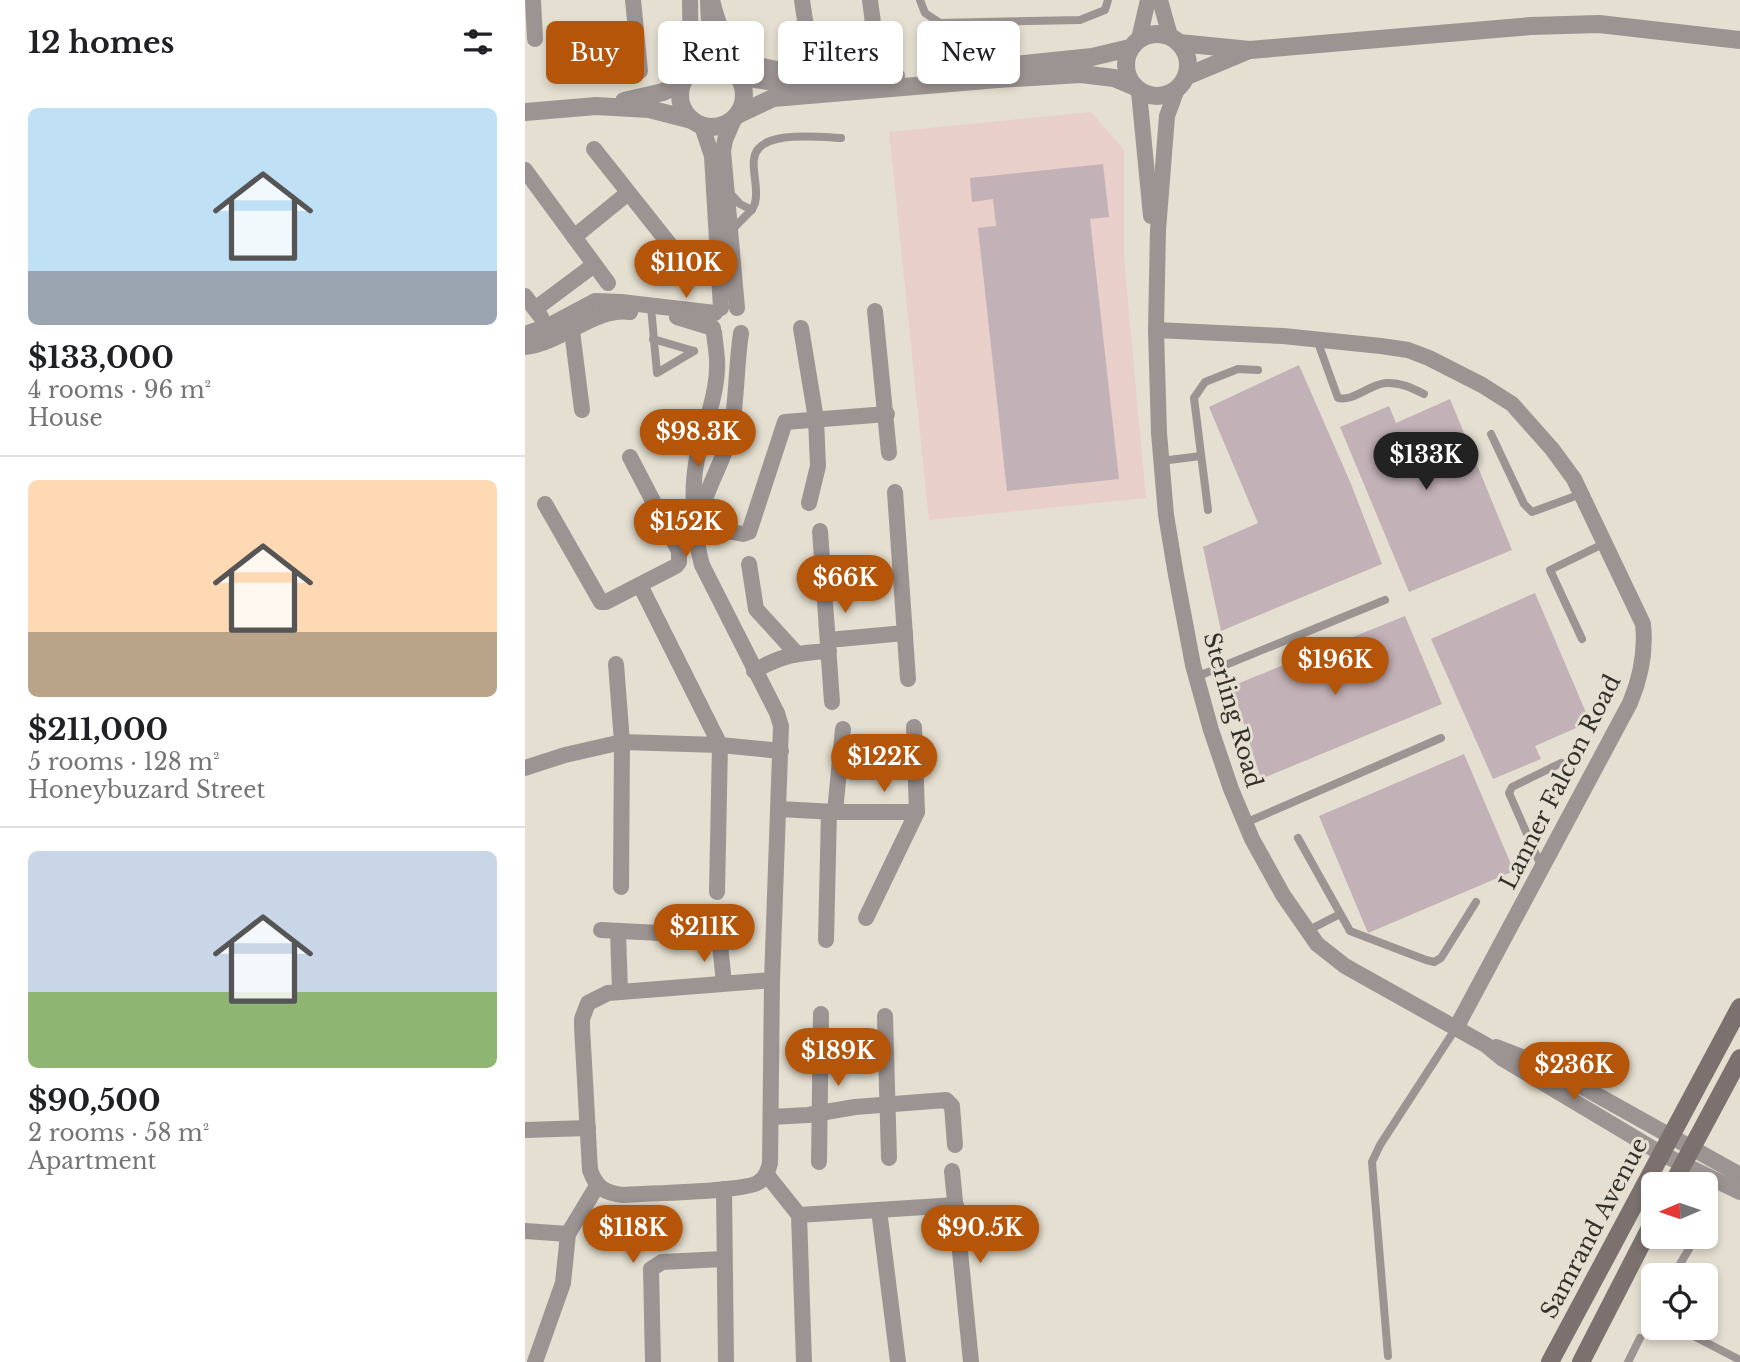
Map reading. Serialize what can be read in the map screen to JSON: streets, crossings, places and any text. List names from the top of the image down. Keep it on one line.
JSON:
{"streets":{"main road":["Samrand Avenue"],"street":["Sterling Road","Lanner Falcon Road"]},"crossings":[["Sterling Road","Lanner Falcon Road"],["Sterling Road","Samrand Avenue"]],"north":"left","page":{"heading":"12 homes","chip":["Buy","Rent","Filters","New"],"list":[{"name":"$133,000","note":"4 rooms · 96 m² · House"},{"name":"$211,000","note":"5 rooms · 128 m² · Honeybuzard Street"},{"name":"$90,500","note":"2 rooms · 58 m² · Apartment"}],"price":["$110K","$98.3K","$133K","$152K","$66K","$196K","$122K","$211K","$189K","$236K","$118K","$90.5K"]}}
